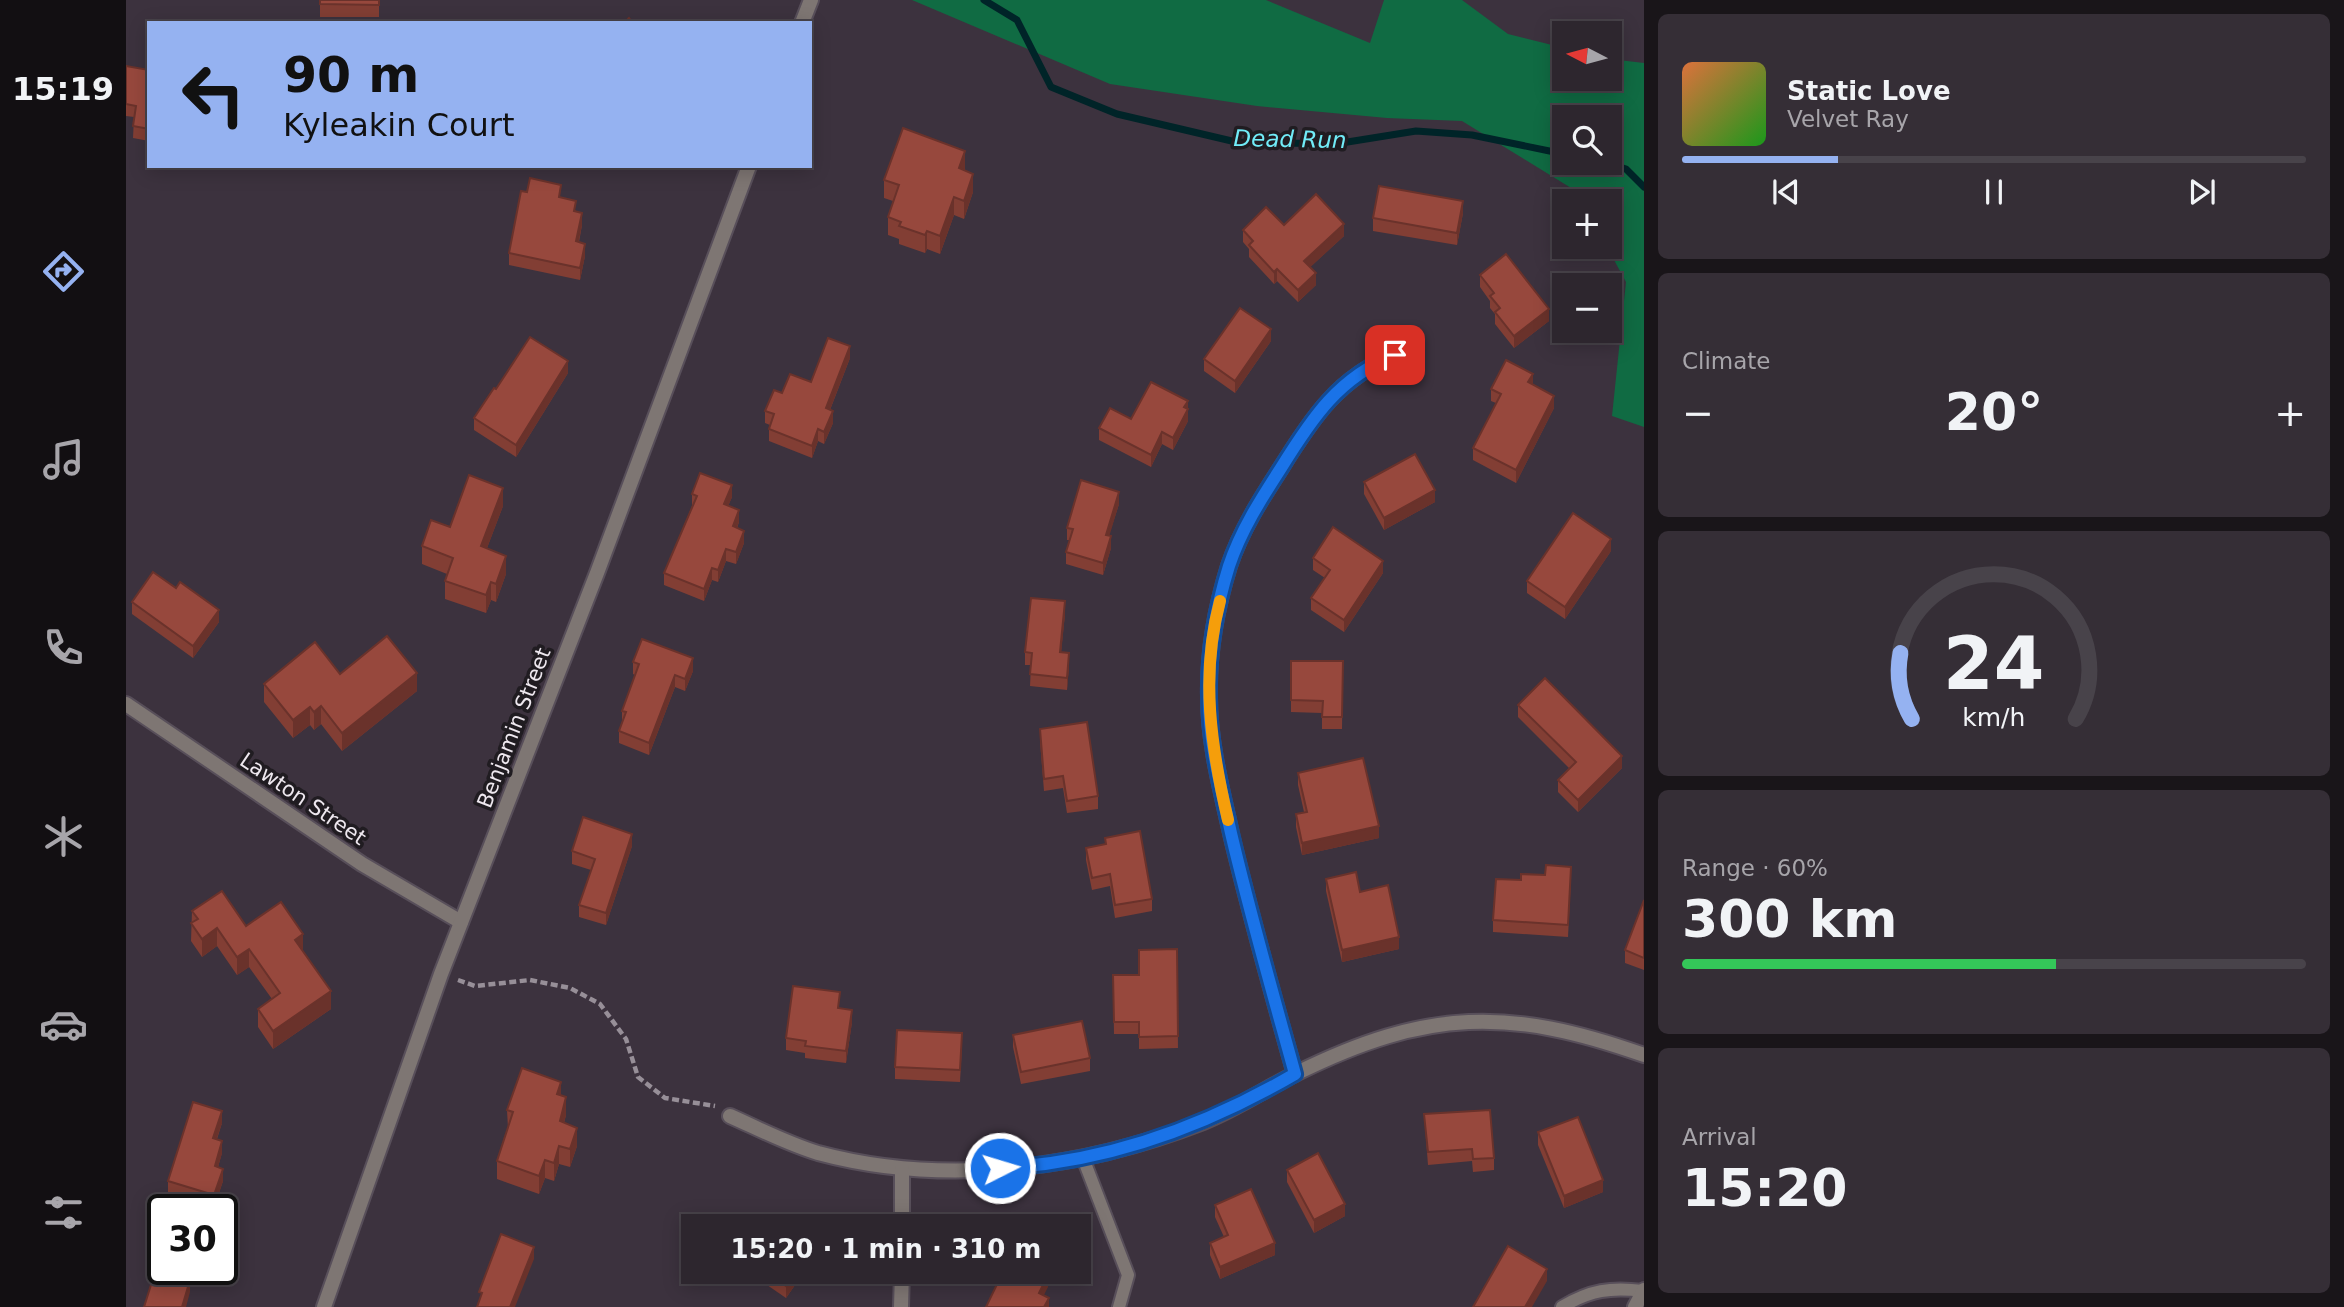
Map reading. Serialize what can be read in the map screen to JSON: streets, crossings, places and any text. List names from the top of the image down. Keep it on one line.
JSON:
{"streets":{"street":["Benjamin Street","Lawton Street"]},"crossings":[["Benjamin Street","Lawton Street"]],"water":["Dead Run"],"north":"left","page":{"tabs":"15:19","map_buttons":["+","−"],"turn":["90 m","Kyleakin Court"],"song":["Static Love","Velvet Ray"],"tile":["Climate",["Range · 60%","300 km"],["Arrival","15:20"]],"heat":["−","20°","+"],"limit":"30","trip":"15:20 · 1 min · 310 m","gauge":["24","km/h"]}}
